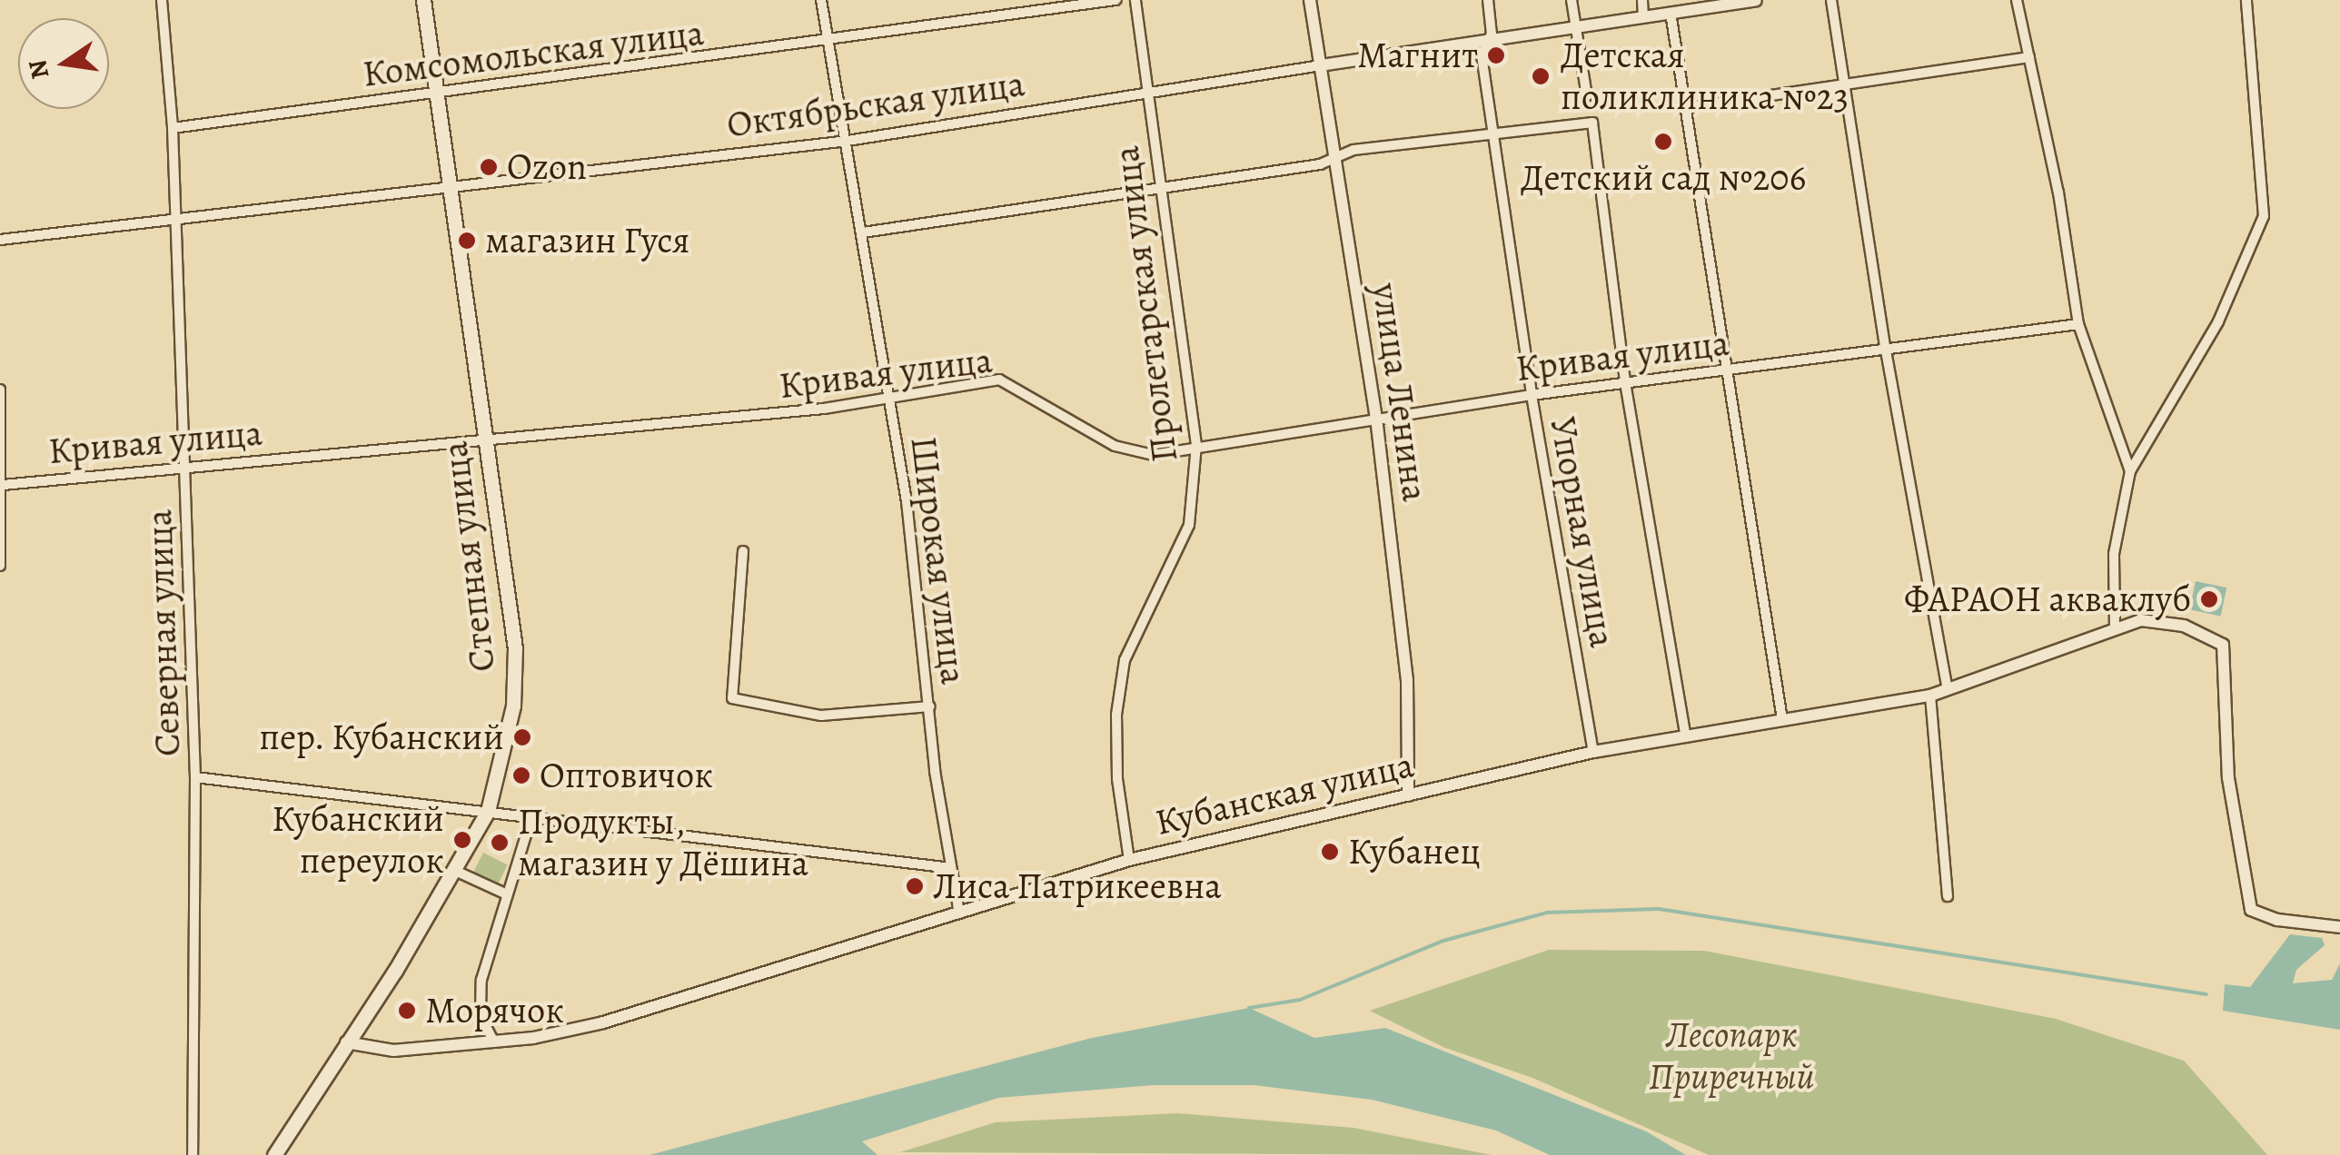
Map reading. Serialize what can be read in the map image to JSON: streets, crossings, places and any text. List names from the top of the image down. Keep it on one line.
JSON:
{"streets":{"main road":["Степная улица"],"street":["Комсомольская улица","Октябрьская улица","Пролетарская улица","Кривая улица","улица Ленина","Упорная улица","Широкая улица","Северная улица","Кубанская улица"]},"crossings":[["Комсомольская улица","Степная улица"],["Комсомольская улица","Широкая улица"],["Комсомольская улица","Северная улица"],["Октябрьская улица","Пролетарская улица"],["Октябрьская улица","улица Ленина"],["Октябрьская улица","Упорная улица"],["Октябрьская улица","Степная улица"],["Октябрьская улица","Широкая улица"],["Октябрьская улица","Северная улица"],["Пролетарская улица","Кривая улица"],["Пролетарская улица","Кубанская улица"],["Кривая улица","улица Ленина"],["Кривая улица","Упорная улица"],["Кривая улица","Степная улица"],["Кривая улица","Широкая улица"],["Кривая улица","Северная улица"],["улица Ленина","Кубанская улица"],["Упорная улица","Кубанская улица"],["Степная улица","Кубанская улица"],["Широкая улица","Кубанская улица"]],"parks":["Лесопарк Приречный"],"places":["Магнит","Детская поликлиника №23","Детский сад №206","Ozon","магазин Гуся","ФАРАОН акваклуб","пер. Кубанский","Оптовичок","Кубанский переулок","Продукты, магазин у Дёшина","Кубанец","Лиса Патрикеевна","Морячок"],"north":"left"}
